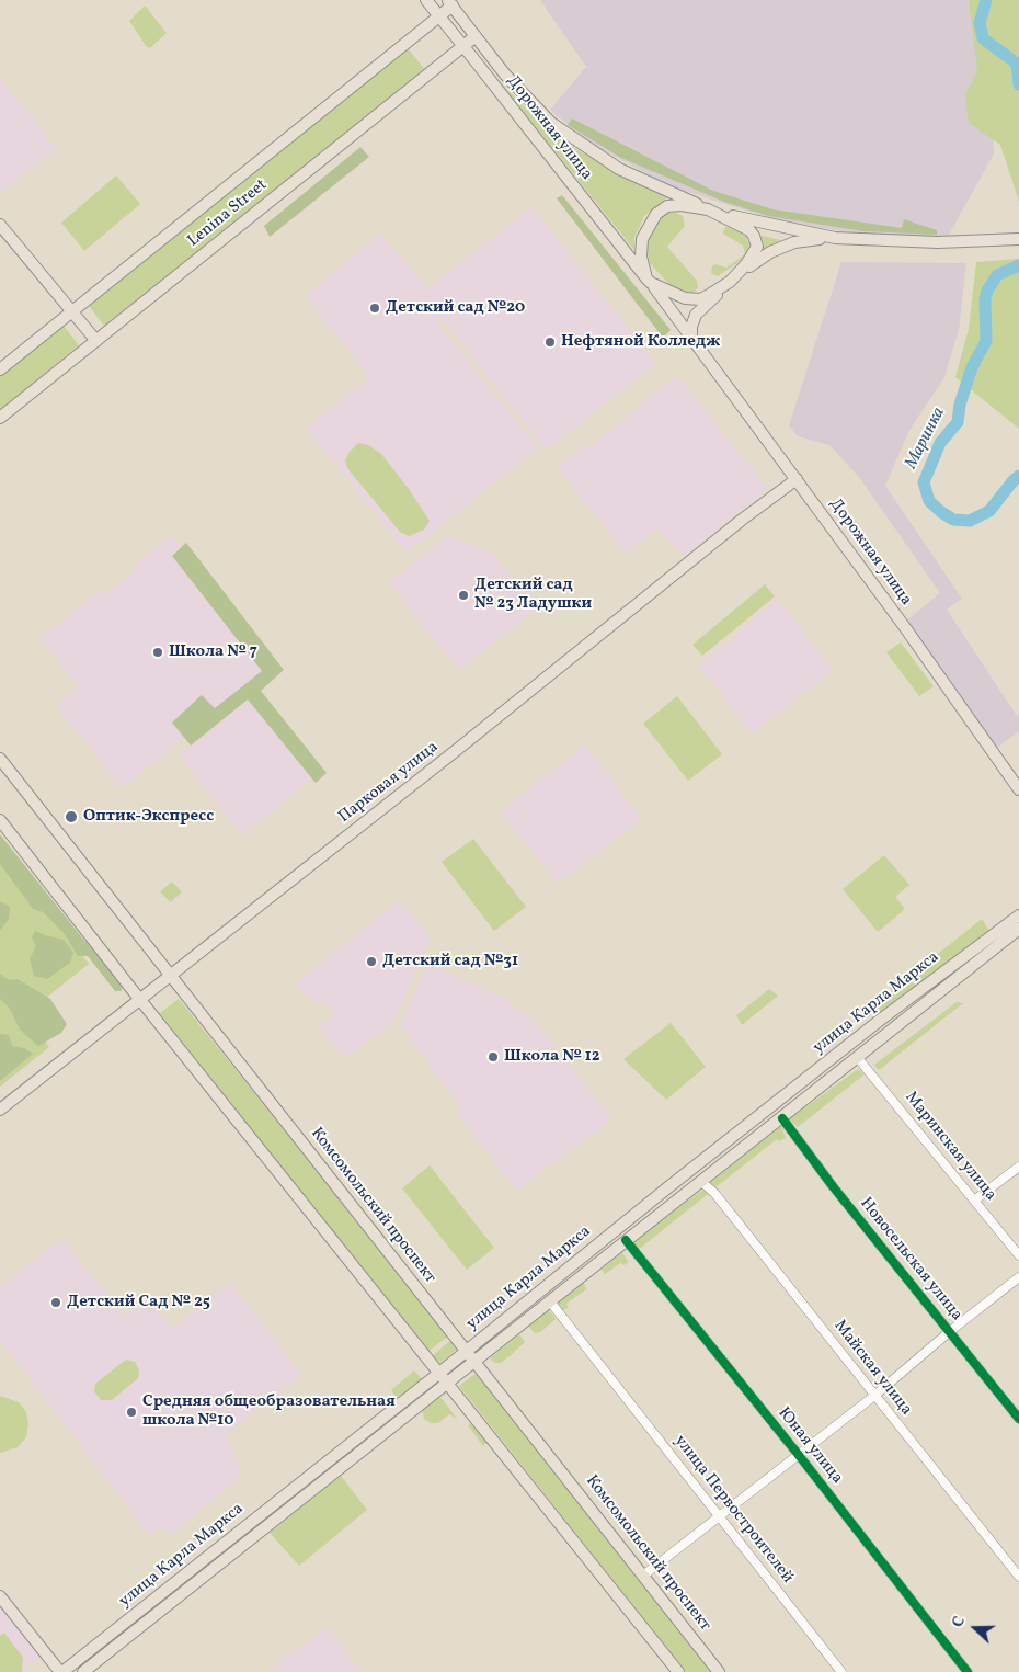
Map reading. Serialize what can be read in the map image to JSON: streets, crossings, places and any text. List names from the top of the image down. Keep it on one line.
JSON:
{"streets":{"main road":["Дорожная улица","Lenina Street","Парковая улица","улица Карла Маркса","Комсомольский проспект"],"street":["Маринская улица","Новосельская улица","Майская улица","Юная улица","улица Первостроителей"]},"crossings":[["Дорожная улица","Lenina Street"],["Дорожная улица","Парковая улица"],["Парковая улица","Комсомольский проспект"],["улица Карла Маркса","Маринская улица"],["улица Карла Маркса","Комсомольский проспект"],["улица Карла Маркса","Новосельская улица"],["улица Карла Маркса","Майская улица"],["улица Карла Маркса","Юная улица"],["улица Карла Маркса","улица Первостроителей"]],"water":["Маринка"],"places":["Детский сад №20","Нефтяной Колледж","Детский сад № 23 Ладушки","Школа № 7","Оптик-Экспресс","Детский сад №31","Школа № 12","Детский Сад № 25","Средняя общеобразовательная школа №10"],"north":"left"}
